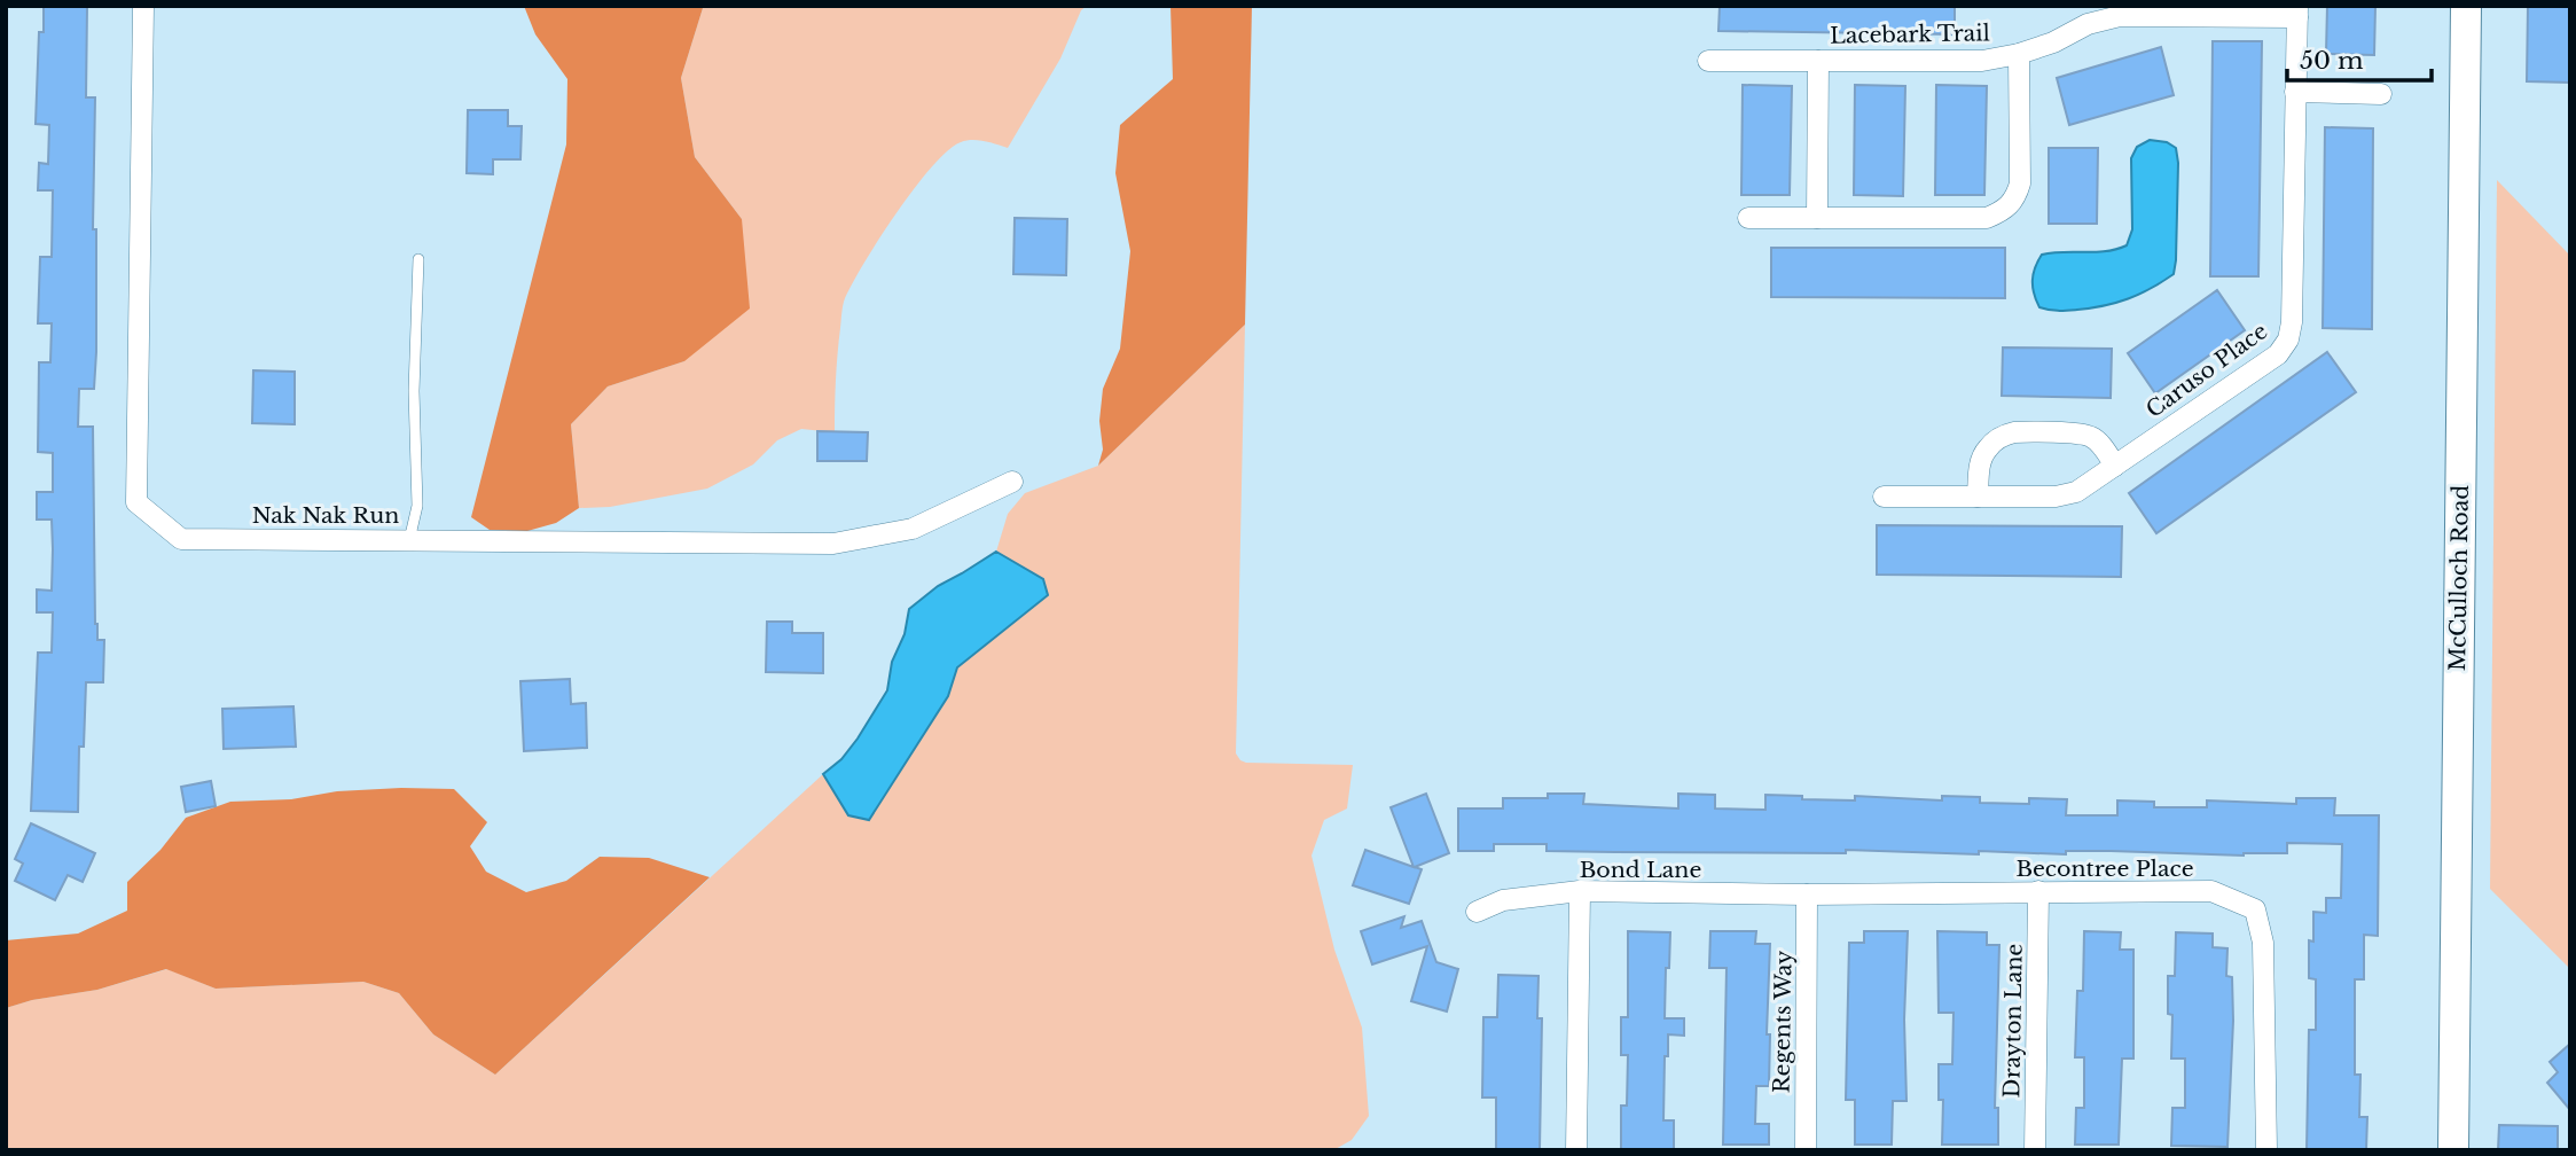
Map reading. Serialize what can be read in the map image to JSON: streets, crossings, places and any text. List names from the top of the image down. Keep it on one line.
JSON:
{"streets":{"main road":["McCulloch Road"],"street":["Lacebark Trail","Caruso Place","Nak Nak Run","Becontree Place","Bond Lane","Drayton Lane","Regents Way"]},"crossings":[["Lacebark Trail","Caruso Place"],["Becontree Place","Bond Lane"],["Becontree Place","Drayton Lane"],["Becontree Place","Regents Way"],["Bond Lane","Regents Way"]],"scale_bar":"50 m"}
